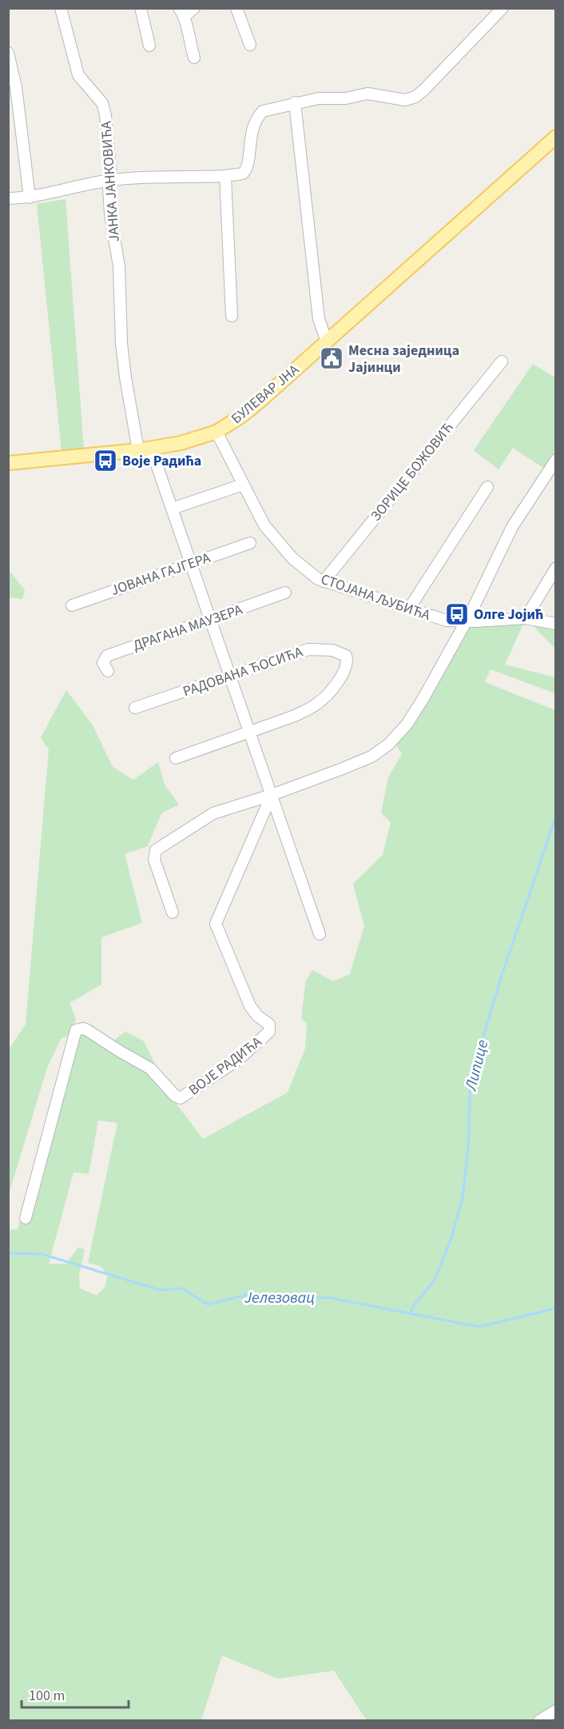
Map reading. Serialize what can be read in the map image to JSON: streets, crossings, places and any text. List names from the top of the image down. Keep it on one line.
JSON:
{"streets":{"main road":["БУЛЕВАР ЈНА"],"street":["ЈАНКА ЈАНКОВИЋА","ЗОРИЦЕ БОЖОВИЋ","ЈОВАНА ГАЈГЕРА","СТОЈАНА ЉУБИЋА","ДРАГАНА МАУЗЕРА","РАДОВАНА ЋОСИЋА","ВОЈЕ РАДИЋА"]},"crossings":[["ЈАНКА ЈАНКОВИЋА","БУЛЕВАР ЈНА"],["БУЛЕВАР ЈНА","СТОЈАНА ЉУБИЋА"],["ЗОРИЦЕ БОЖОВИЋ","СТОЈАНА ЉУБИЋА"]],"water":["Липице","Јелезовац"],"places":{"public building":["Месна заједница Јајинци"],"bus stop":["Воје Радића","Олге Јојић"]},"scale_bar":"100 m"}
